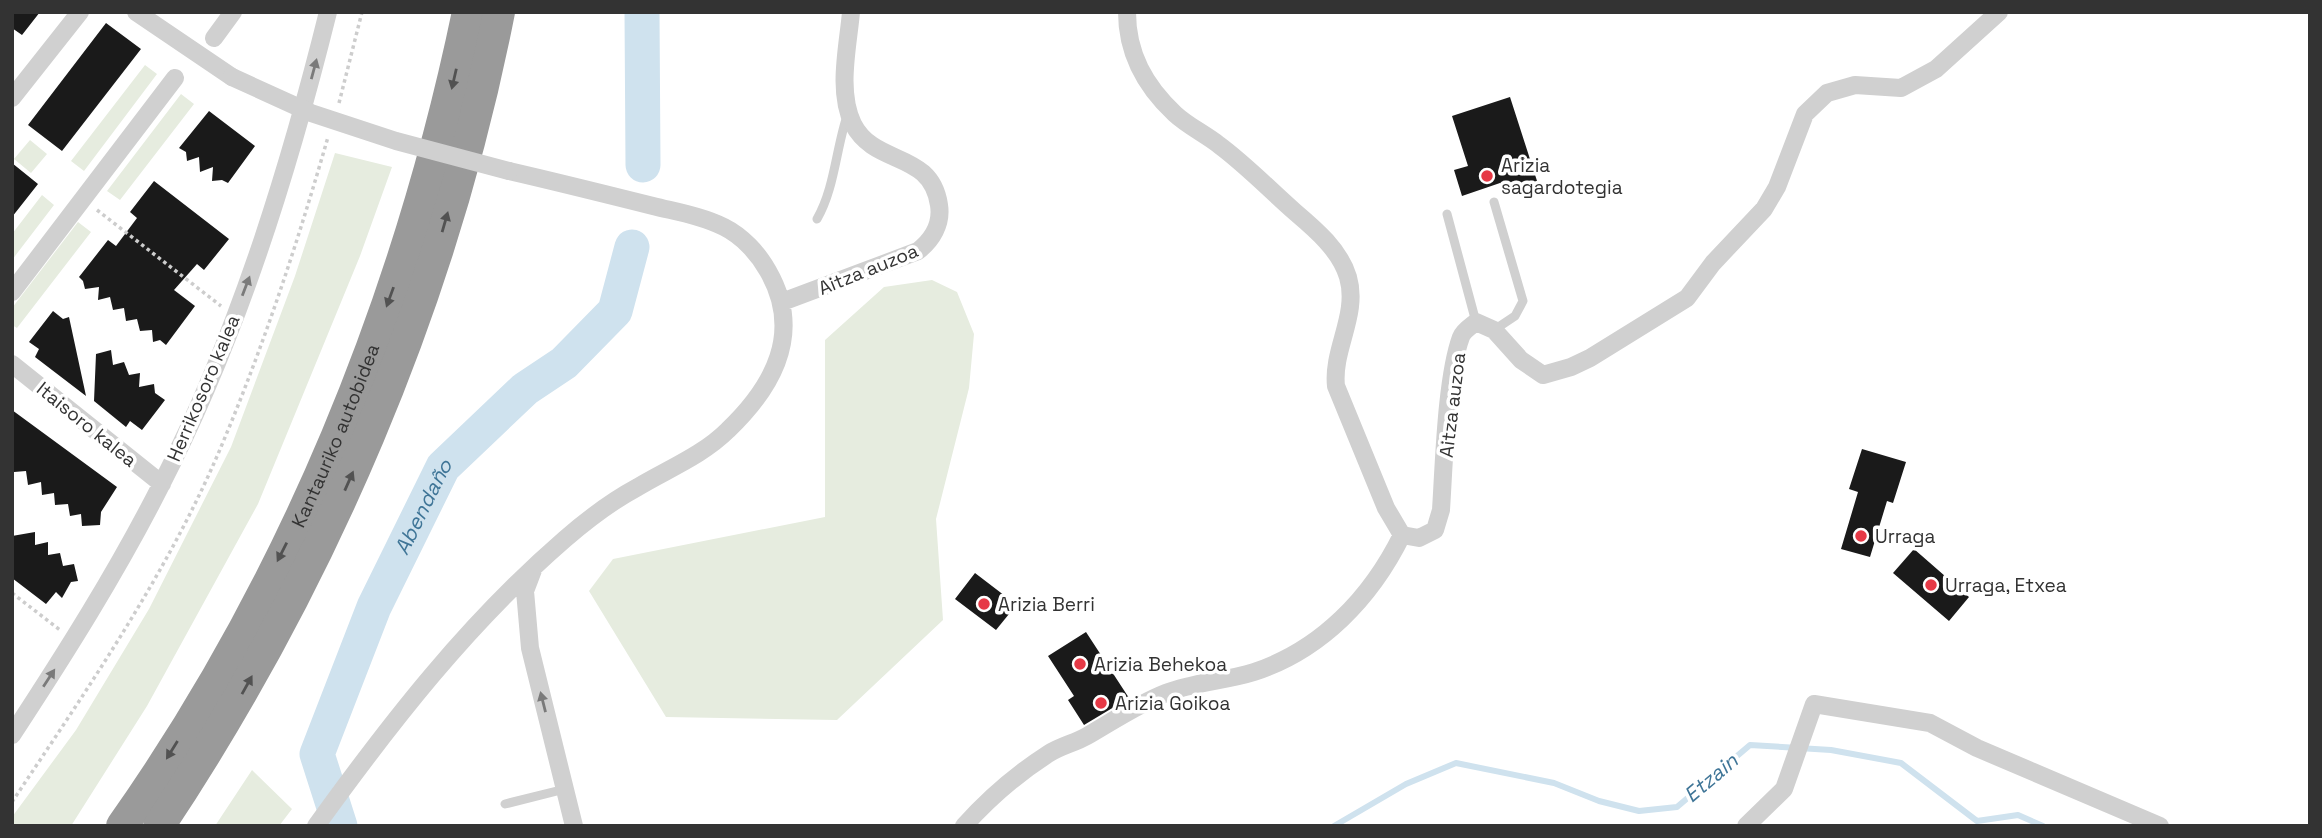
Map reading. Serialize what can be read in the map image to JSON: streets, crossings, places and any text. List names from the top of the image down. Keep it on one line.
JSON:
{"streets":{"highway":["Kantauriko autobidea"],"street":["Aitza auzoa","Herrikosoro kalea","Itaisoro kalea"]},"crossings":[["Herrikosoro kalea","Itaisoro kalea"]],"one_way":["Herrikosoro kalea"],"water":["Abendaño","Etzain"],"places":["Arizia sagardotegia","Urraga","Urraga, Etxea","Arizia Berri","Arizia Behekoa","Arizia Goikoa"]}
